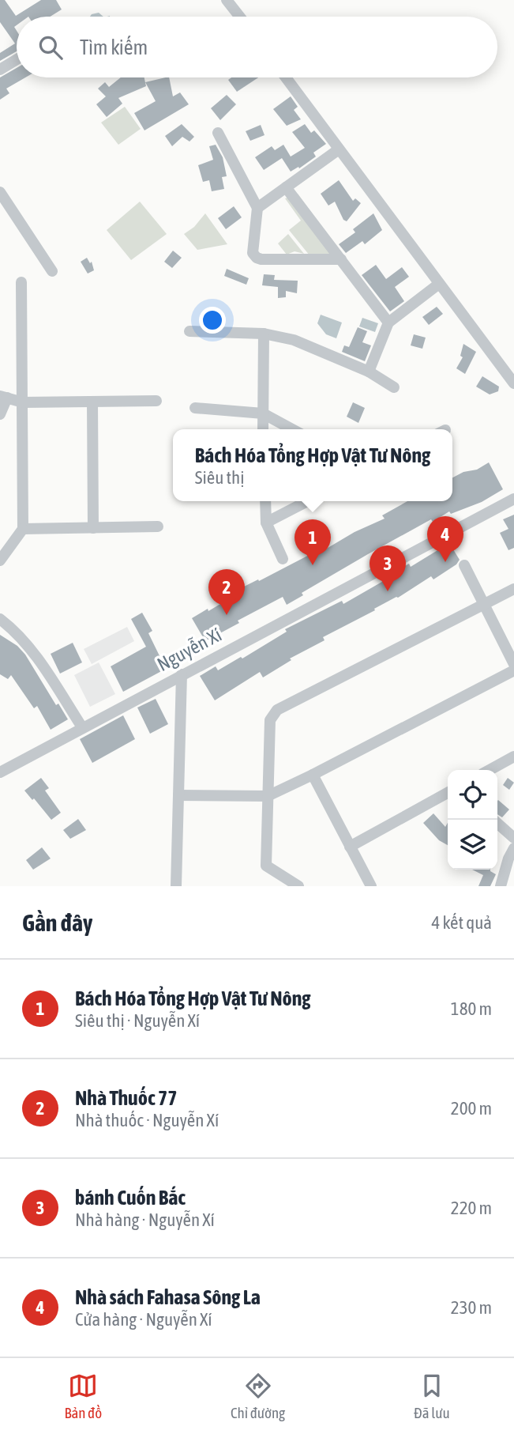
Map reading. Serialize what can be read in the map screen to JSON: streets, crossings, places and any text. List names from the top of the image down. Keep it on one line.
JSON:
{"streets":{"street":["Nguyễn Xí"]},"page":{"search":"Tìm kiếm","popup":["Bách Hóa Tổng Hợp Vật Tư Nông","Siêu thị"],"pins":["4","1","3","2"],"heading":["Gần đây","4 kết quả"],"list":[{"mark":"1","name":"Bách Hóa Tổng Hợp Vật Tư Nông","note":"Siêu thị · Nguyễn Xí","value":"180 m"},{"mark":"2","name":"Nhà Thuốc 77","note":"Nhà thuốc · Nguyễn Xí","value":"200 m"},{"mark":"3","name":"bánh Cuốn Bắc","note":"Nhà hàng · Nguyễn Xí","value":"220 m"},{"mark":"4","name":"Nhà sách Fahasa Sông La","note":"Cửa hàng · Nguyễn Xí","value":"230 m"}],"nav":["Bản đồ","Chỉ đường","Đã lưu"]}}
